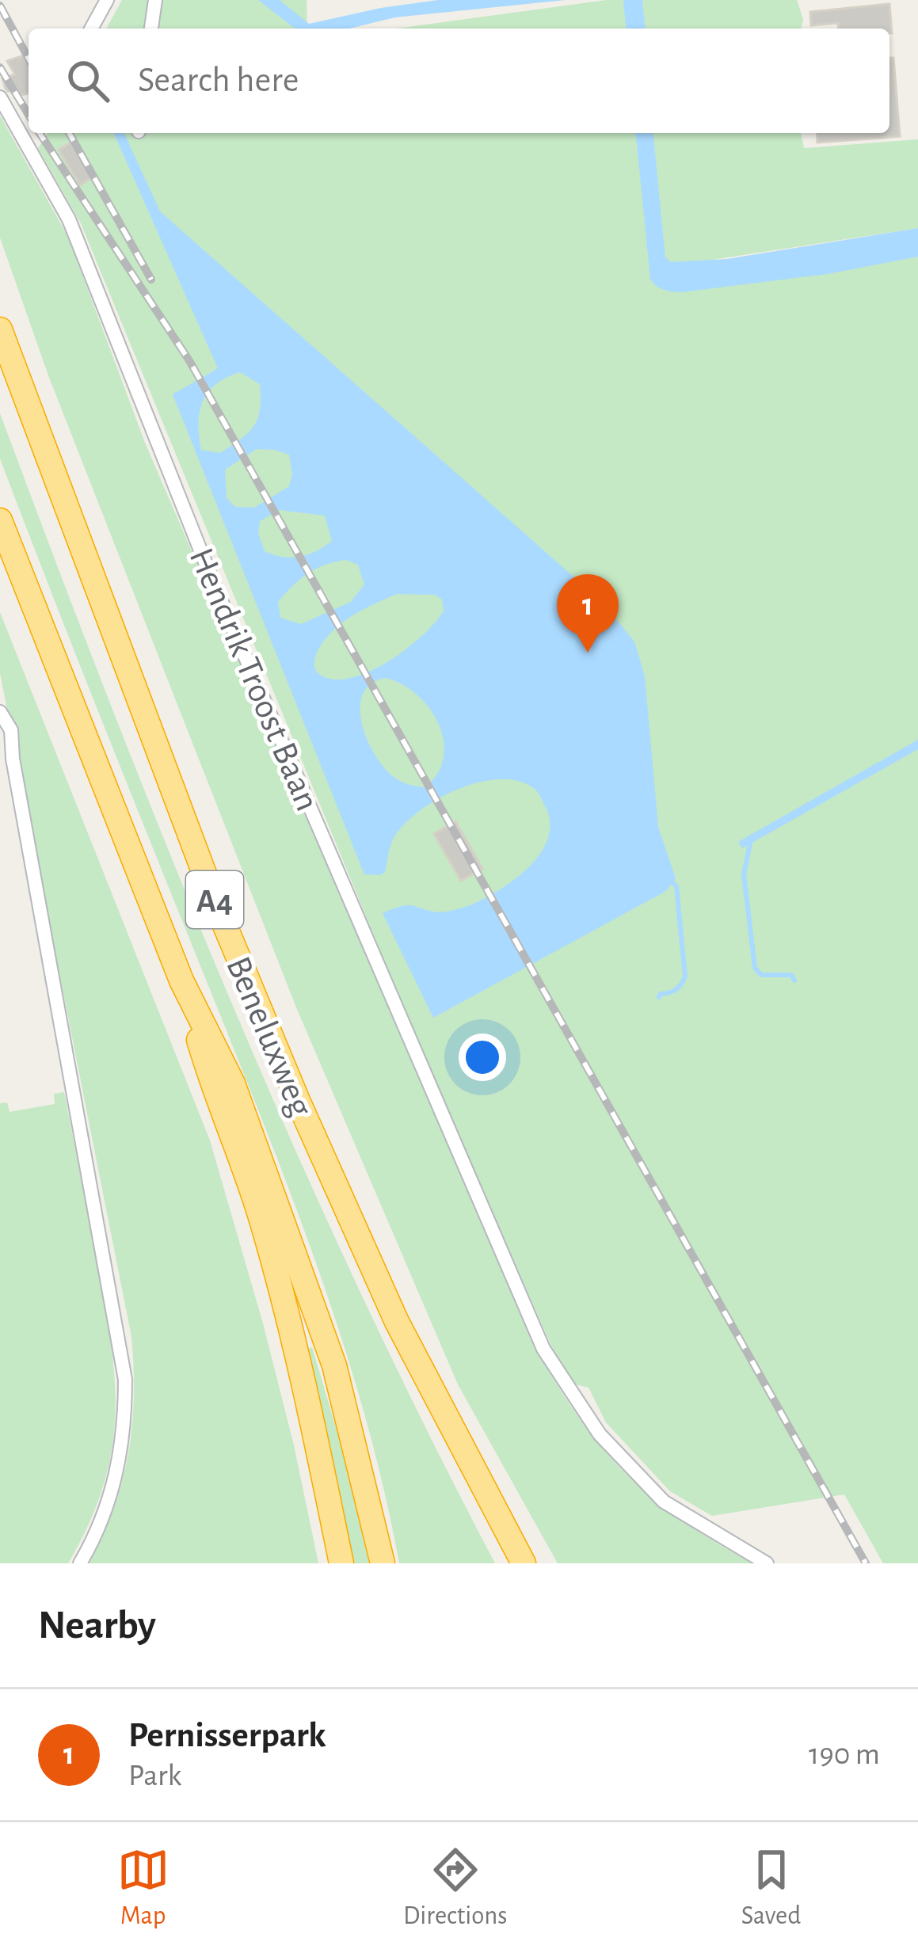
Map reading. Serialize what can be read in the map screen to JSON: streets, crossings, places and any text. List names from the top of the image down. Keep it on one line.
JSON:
{"streets":{"highway":["A4","Beneluxweg"],"street":["Hendrik Troost Baan"]},"crossings":[["A4","Beneluxweg"]],"page":{"search":"Search here","pins":"1","heading":"Nearby","list":[{"mark":"1","name":"Pernisserpark","note":"Park","value":"190 m"}],"nav":["Map","Directions","Saved"]}}
